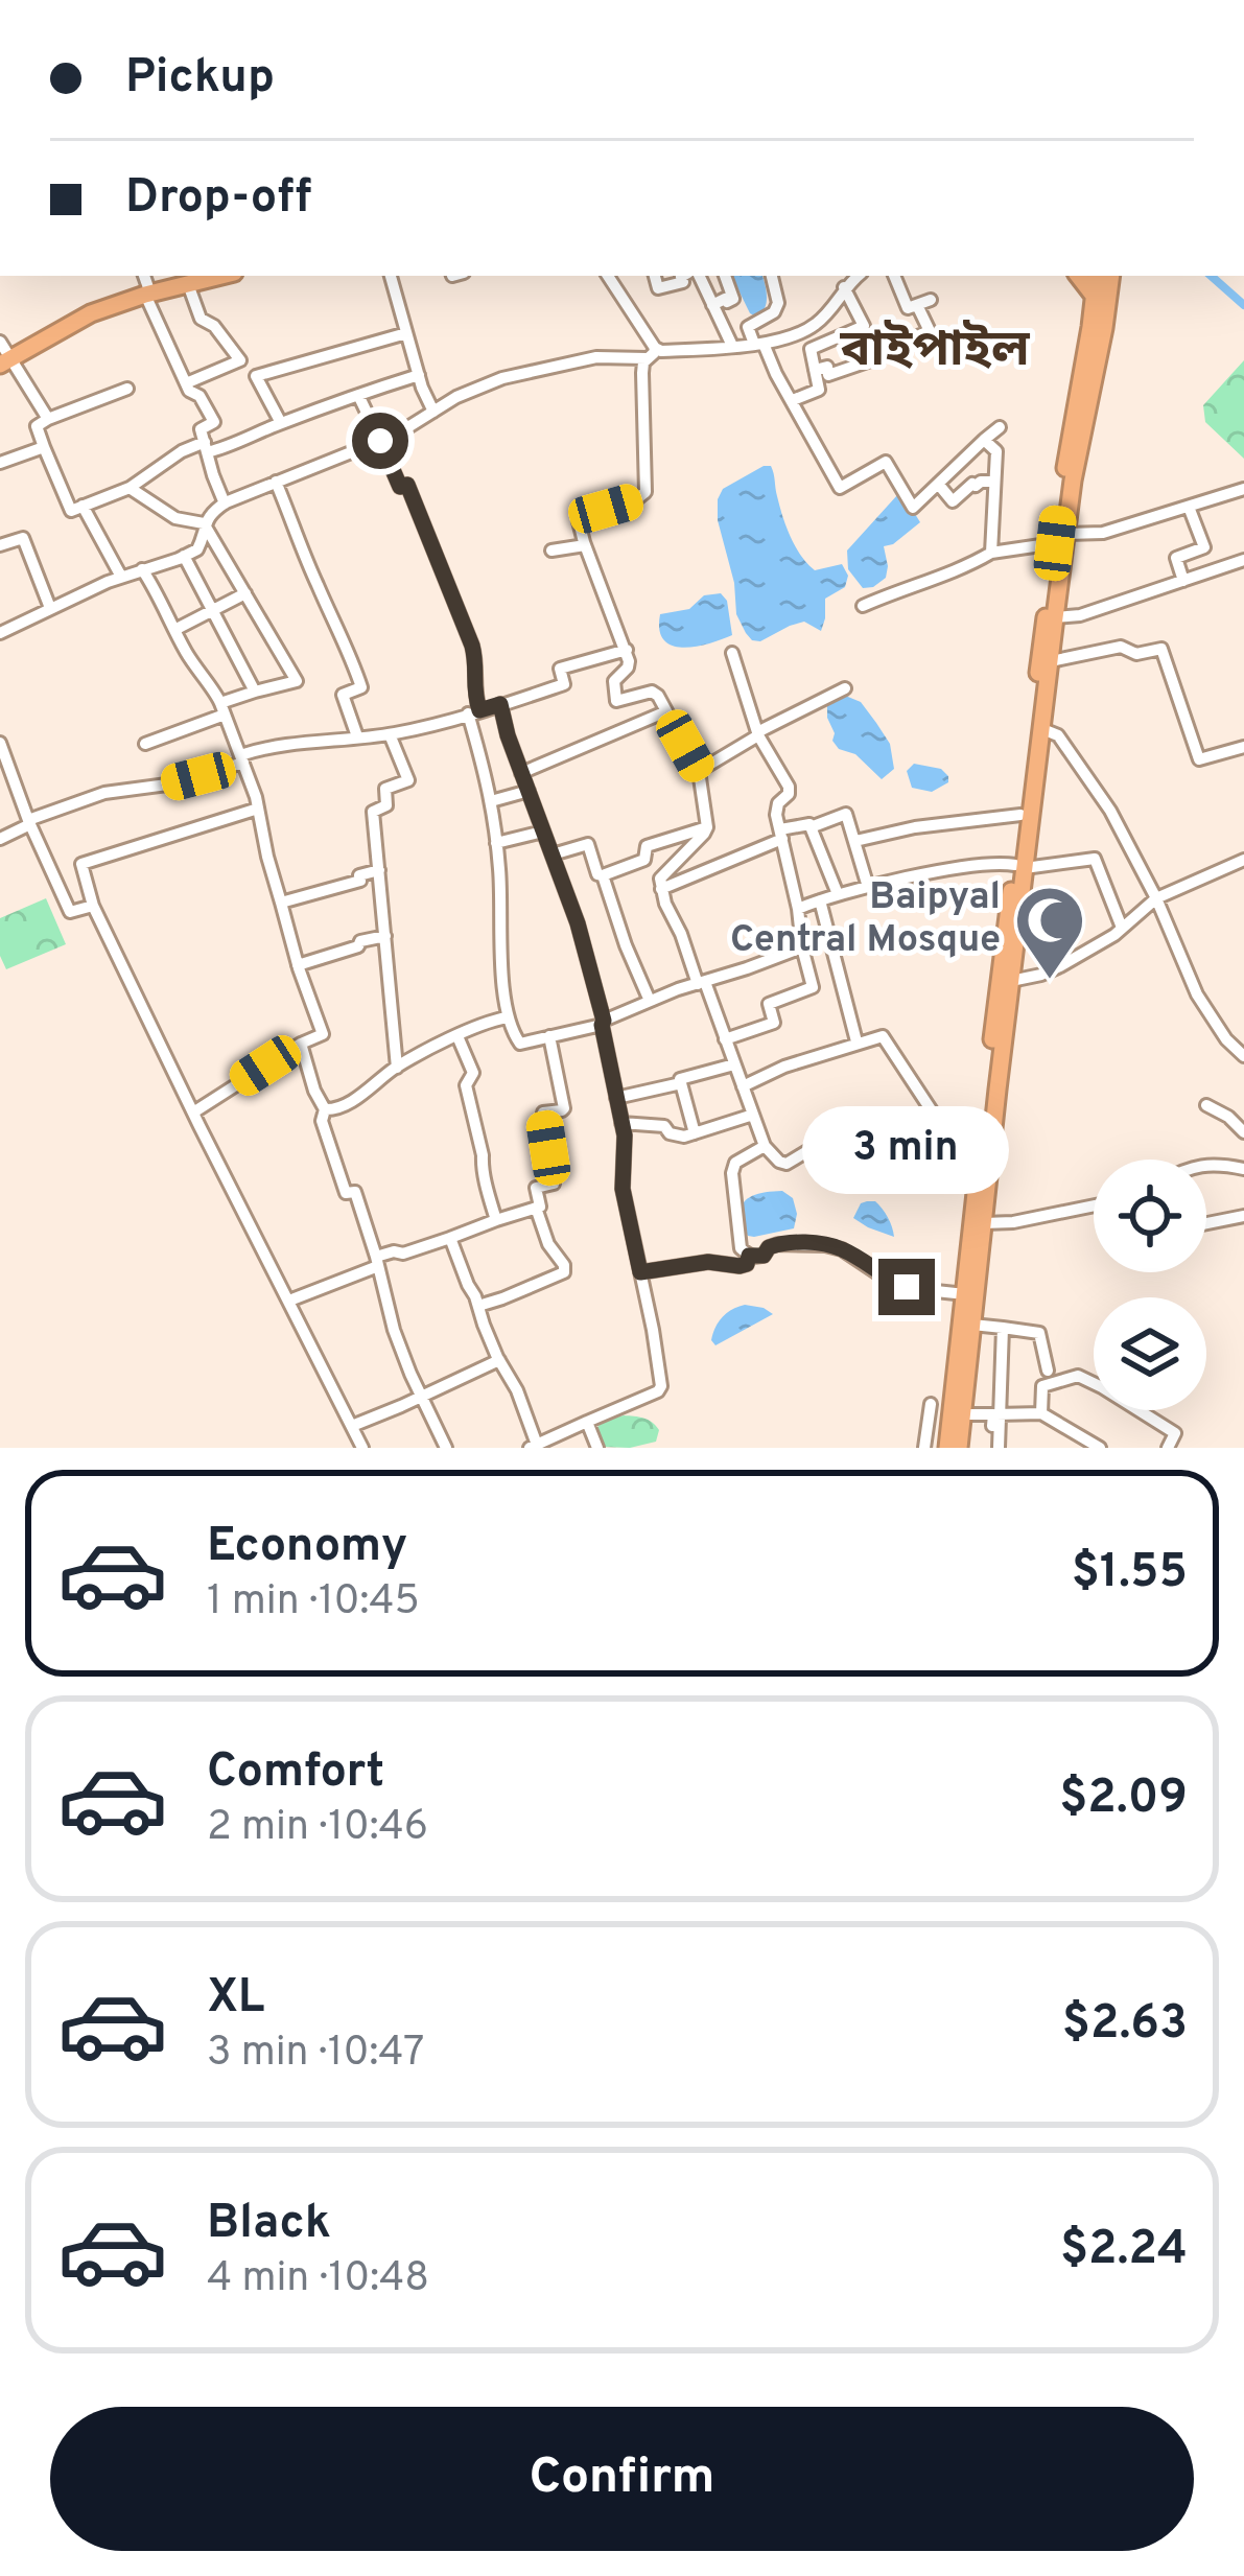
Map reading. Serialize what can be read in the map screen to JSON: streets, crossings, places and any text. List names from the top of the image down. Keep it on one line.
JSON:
{"districts":["বাইপাইল"],"places":{"mosque":["Baipyal Central Mosque"]},"page":{"banner":["Pickup","Drop-off"],"bubble":"3 min","list":[{"name":"Economy","note":"1 min · 10:45","value":"$1.55"},{"name":"Comfort","note":"2 min · 10:46","value":"$2.09"},{"name":"XL","note":"3 min · 10:47","value":"$2.63"},{"name":"Black","note":"4 min · 10:48","value":"$2.24"}],"buttons":"Confirm"}}
